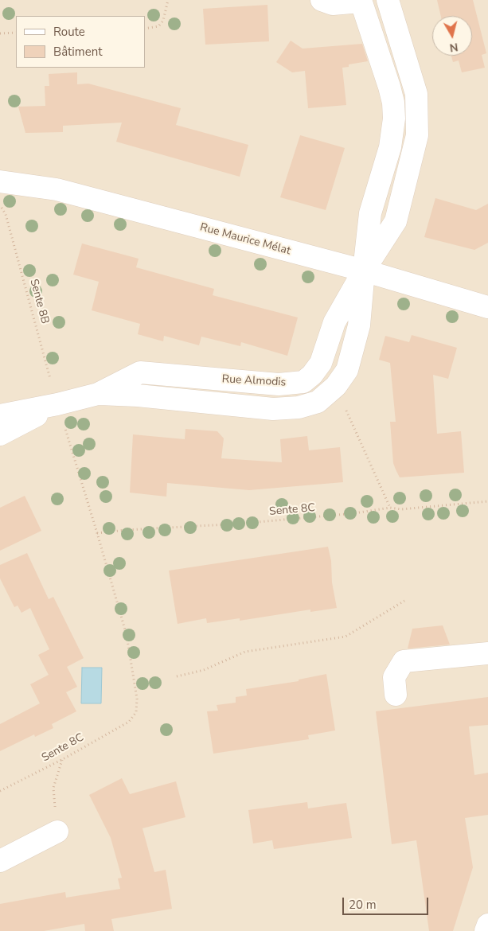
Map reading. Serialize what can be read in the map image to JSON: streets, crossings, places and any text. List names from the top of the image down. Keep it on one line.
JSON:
{"streets":{"street":["Rue Maurice Mélat","Rue Almodis"],"path":["Sente 8B","Sente 8C"]},"crossings":[["Rue Maurice Mélat","Rue Almodis"],["Sente 8B","Rue Almodis"],["Sente 8B","Sente 8C"],["Rue Almodis","Sente 8C"]],"legend":["Route","Bâtiment"],"scale_bar":"20 m","north":"bottom"}
